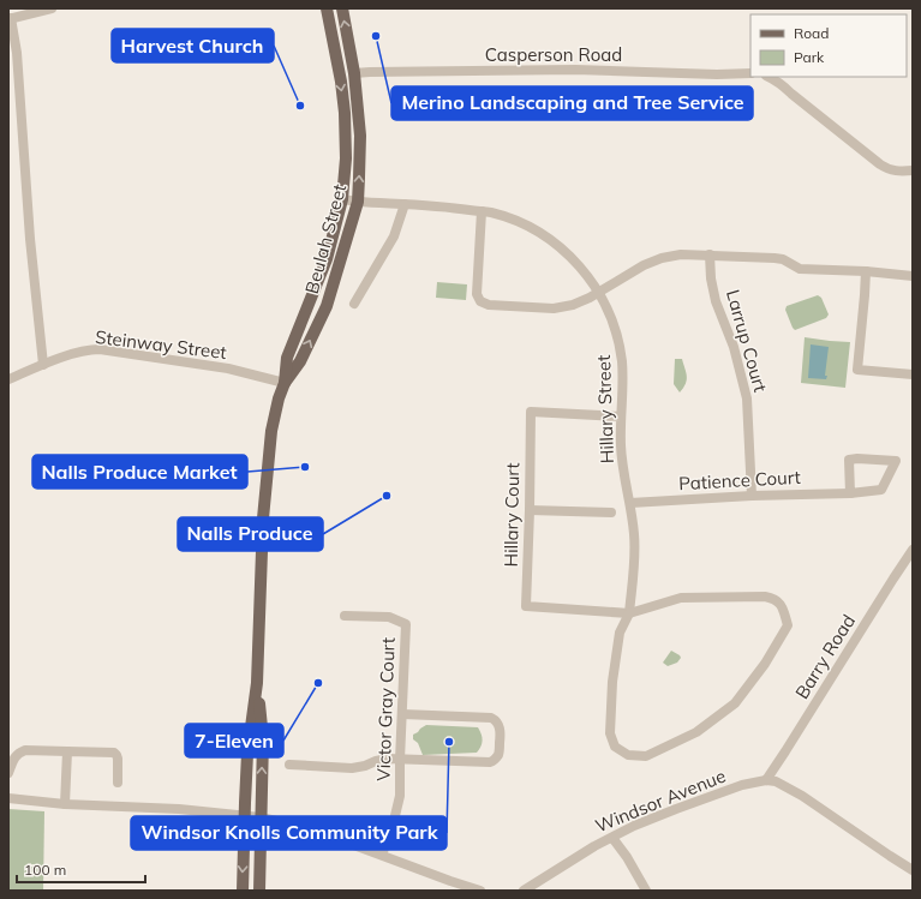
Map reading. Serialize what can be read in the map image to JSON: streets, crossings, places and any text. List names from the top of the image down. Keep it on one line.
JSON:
{"streets":{"main road":["Beulah Street"],"street":["Casperson Road","Larrup Court","Steinway Street","Hillary Street","Patience Court","Hillary Court","Barry Road","Victor Gray Court","Windsor Avenue"]},"crossings":[["Casperson Road","Beulah Street"],["Beulah Street","Steinway Street"],["Beulah Street","Hillary Street"],["Larrup Court","Patience Court"],["Hillary Street","Patience Court"],["Hillary Street","Hillary Court"],["Barry Road","Windsor Avenue"]],"places":["Merino Landscaping and Tree Service","Harvest Church","Nalls Produce Market","Nalls Produce","7-Eleven","Windsor Knolls Community Park"],"legend":["Road","Park"],"scale_bar":"100 m"}
